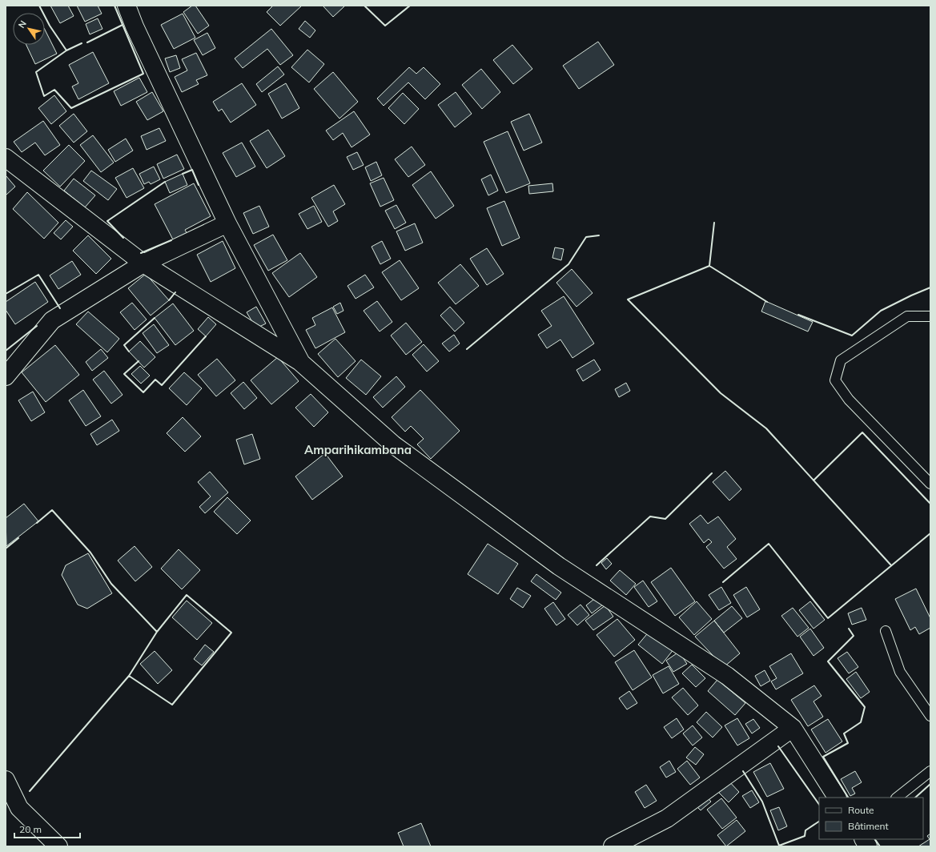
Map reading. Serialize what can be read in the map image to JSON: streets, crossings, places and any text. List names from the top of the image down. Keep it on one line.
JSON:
{"districts":["Amparihikambana"],"legend":["Route","Bâtiment"],"scale_bar":"20 m","north":"top left"}
